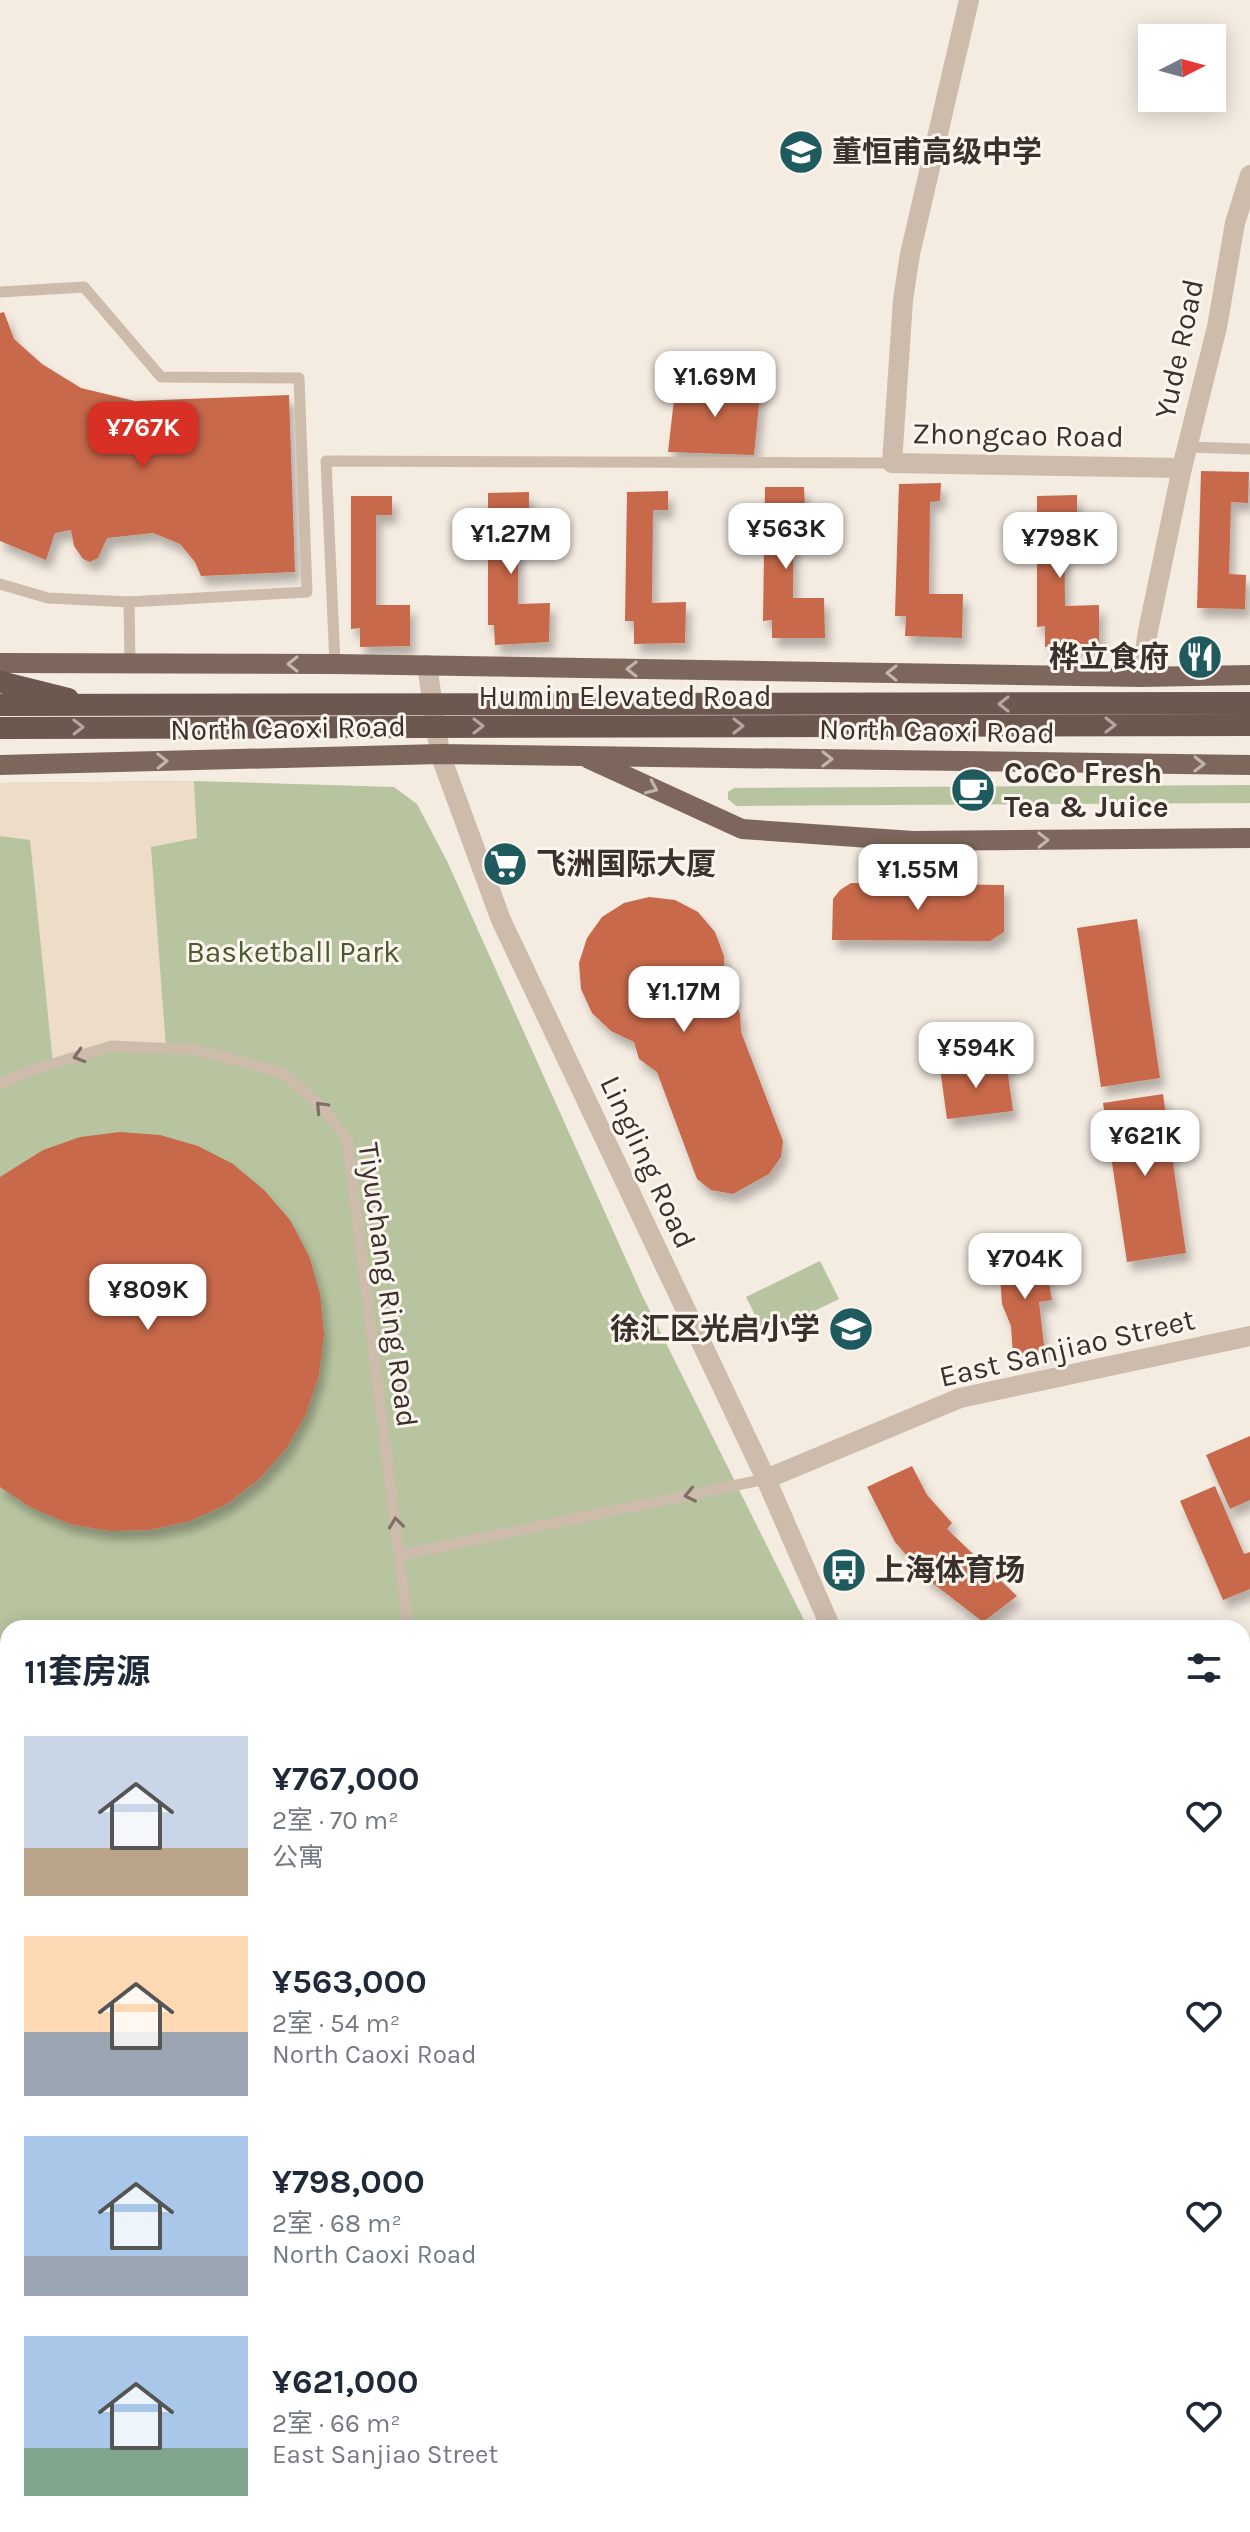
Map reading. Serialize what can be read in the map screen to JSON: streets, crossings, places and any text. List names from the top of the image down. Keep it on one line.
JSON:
{"streets":{"highway":["Humin Elevated Road"],"main road":["North Caoxi Road"],"street":["Yude Road","Zhongcao Road","Lingling Road","East Sanjiao Street"],"lane":["Tiyuchang Ring Road"]},"crossings":[["Yude Road","Zhongcao Road"],["Yude Road","North Caoxi Road"],["North Caoxi Road","Lingling Road"],["Lingling Road","East Sanjiao Street"]],"parks":["Basketball Park"],"places":{"school or university":["董恒甫高级中学","徐汇区光启小学"],"restaurant":["桦立食府"],"cafe":["CoCo Fresh Tea & Juice"],"supermarket":["飞洲国际大厦"],"bus stop":["上海体育场"]},"north":"right","page":{"price":["¥1.69M","¥767K","¥563K","¥1.27M","¥798K","¥1.55M","¥1.17M","¥594K","¥621K","¥704K","¥809K"],"heading":"11套房源","list":[{"name":"¥767,000","note":"2室 · 70 m² · 公寓"},{"name":"¥563,000","note":"2室 · 54 m² · North Caoxi Road"},{"name":"¥798,000","note":"2室 · 68 m² · North Caoxi Road"},{"name":"¥621,000","note":"2室 · 66 m² · East Sanjiao Street"}]}}
